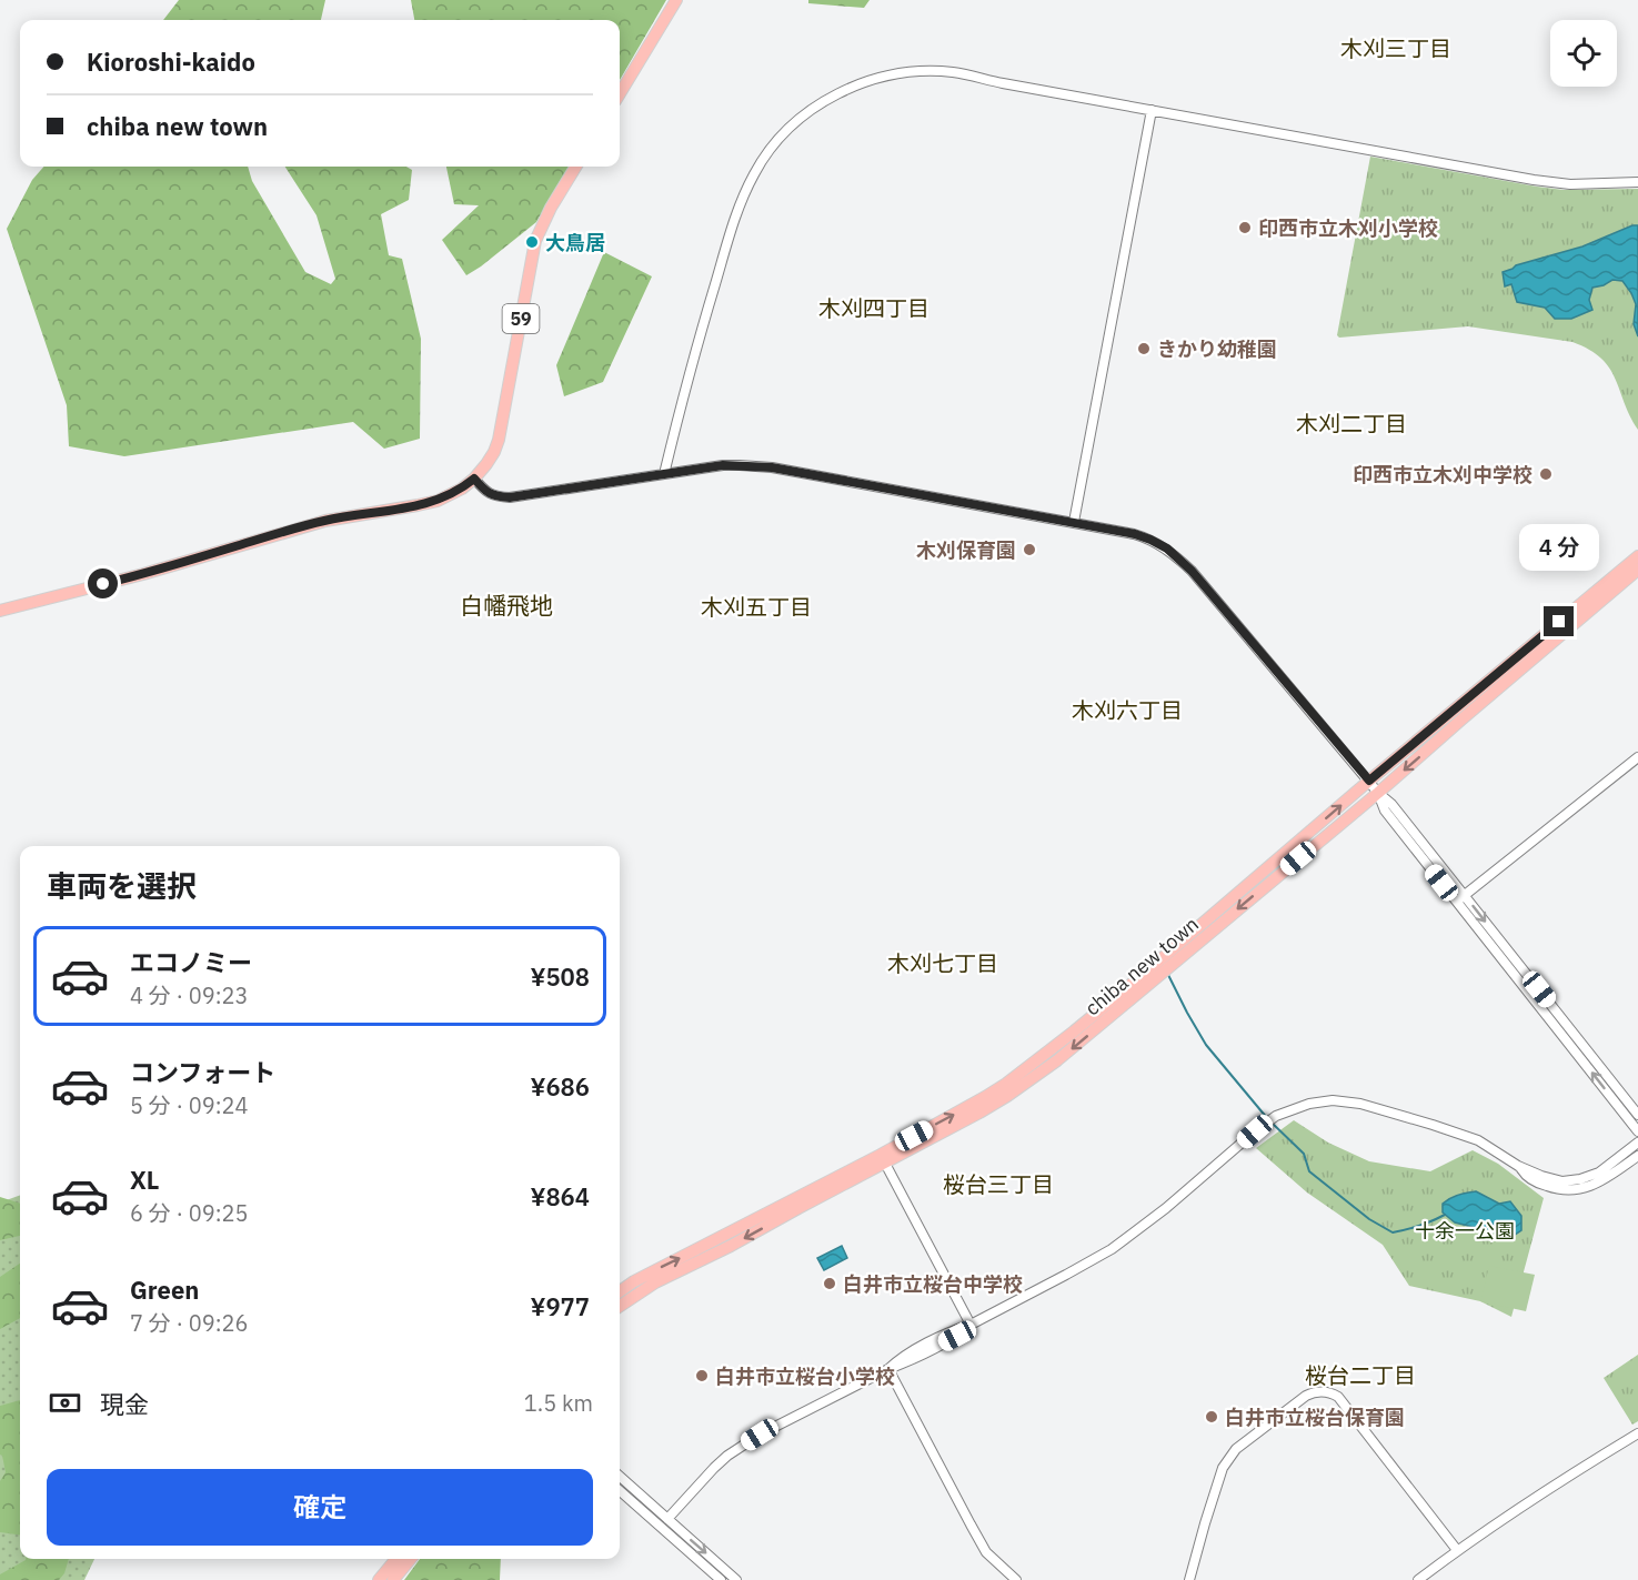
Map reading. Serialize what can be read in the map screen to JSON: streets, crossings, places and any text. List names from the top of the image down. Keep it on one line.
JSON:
{"streets":{"main road":["59","chiba new town"]},"districts":["木刈三丁目","木刈四丁目","木刈二丁目","白幡飛地","木刈五丁目","木刈六丁目","木刈七丁目","桜台三丁目","桜台二丁目"],"parks":["十余一公園"],"places":["印西市立木刈小学校","大鳥居","きかり幼稚園","印西市立木刈中学校","木刈保育園","白井市立桜台中学校","白井市立桜台小学校","白井市立桜台保育園"],"page":{"banner":["Kioroshi-kaido","chiba new town"],"bubble":"4 分","heading":"車両を選択","list":[{"name":"エコノミー","note":"4 分 · 09:23","value":"¥508"},{"name":"コンフォート","note":"5 分 · 09:24","value":"¥686"},{"name":"XL","note":"6 分 · 09:25","value":"¥864"},{"name":"Green","note":"7 分 · 09:26","value":"¥977"}],"pay":["現金","1.5 km"],"buttons":"確定"}}
